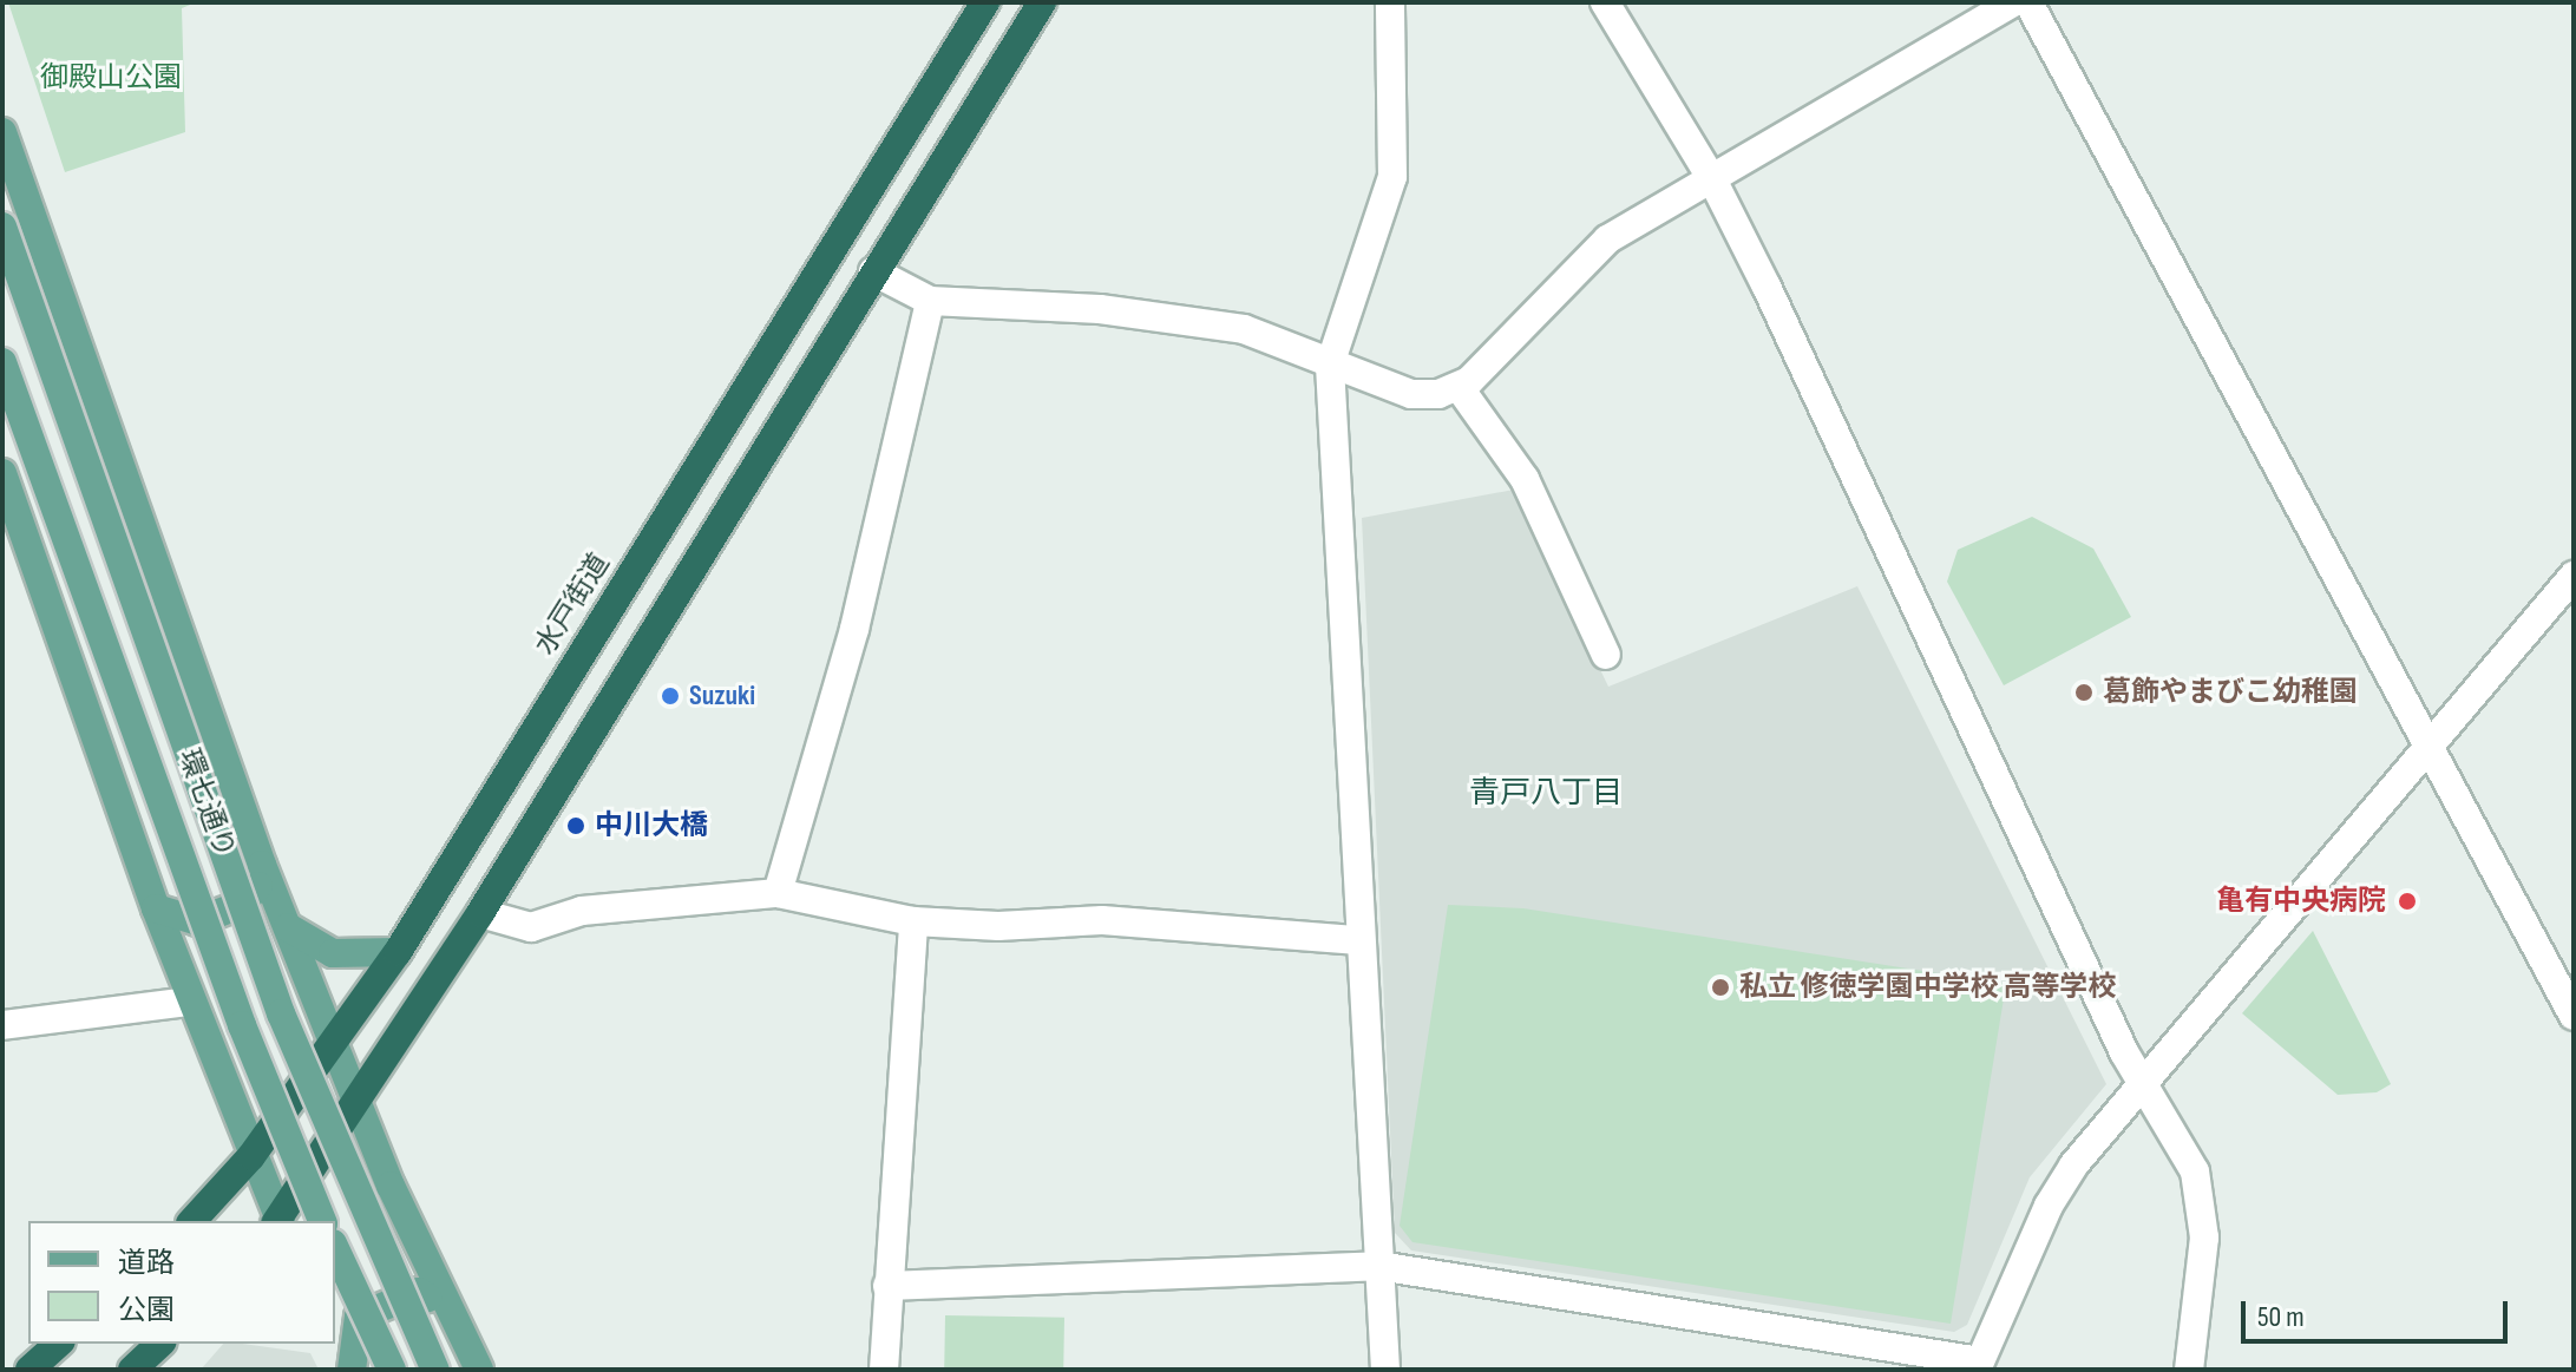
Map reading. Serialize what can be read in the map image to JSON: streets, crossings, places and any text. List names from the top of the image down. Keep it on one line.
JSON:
{"streets":{"highway":["水戸街道"],"main road":["環七通り"]},"districts":["青戸八丁目"],"parks":["御殿山公園"],"places":["葛飾やまびこ幼稚園","Suzuki","中川大橋","亀有中央病院","私立 修徳学園中学校 高等学校"],"legend":["道路","公園"],"scale_bar":"50 m"}
